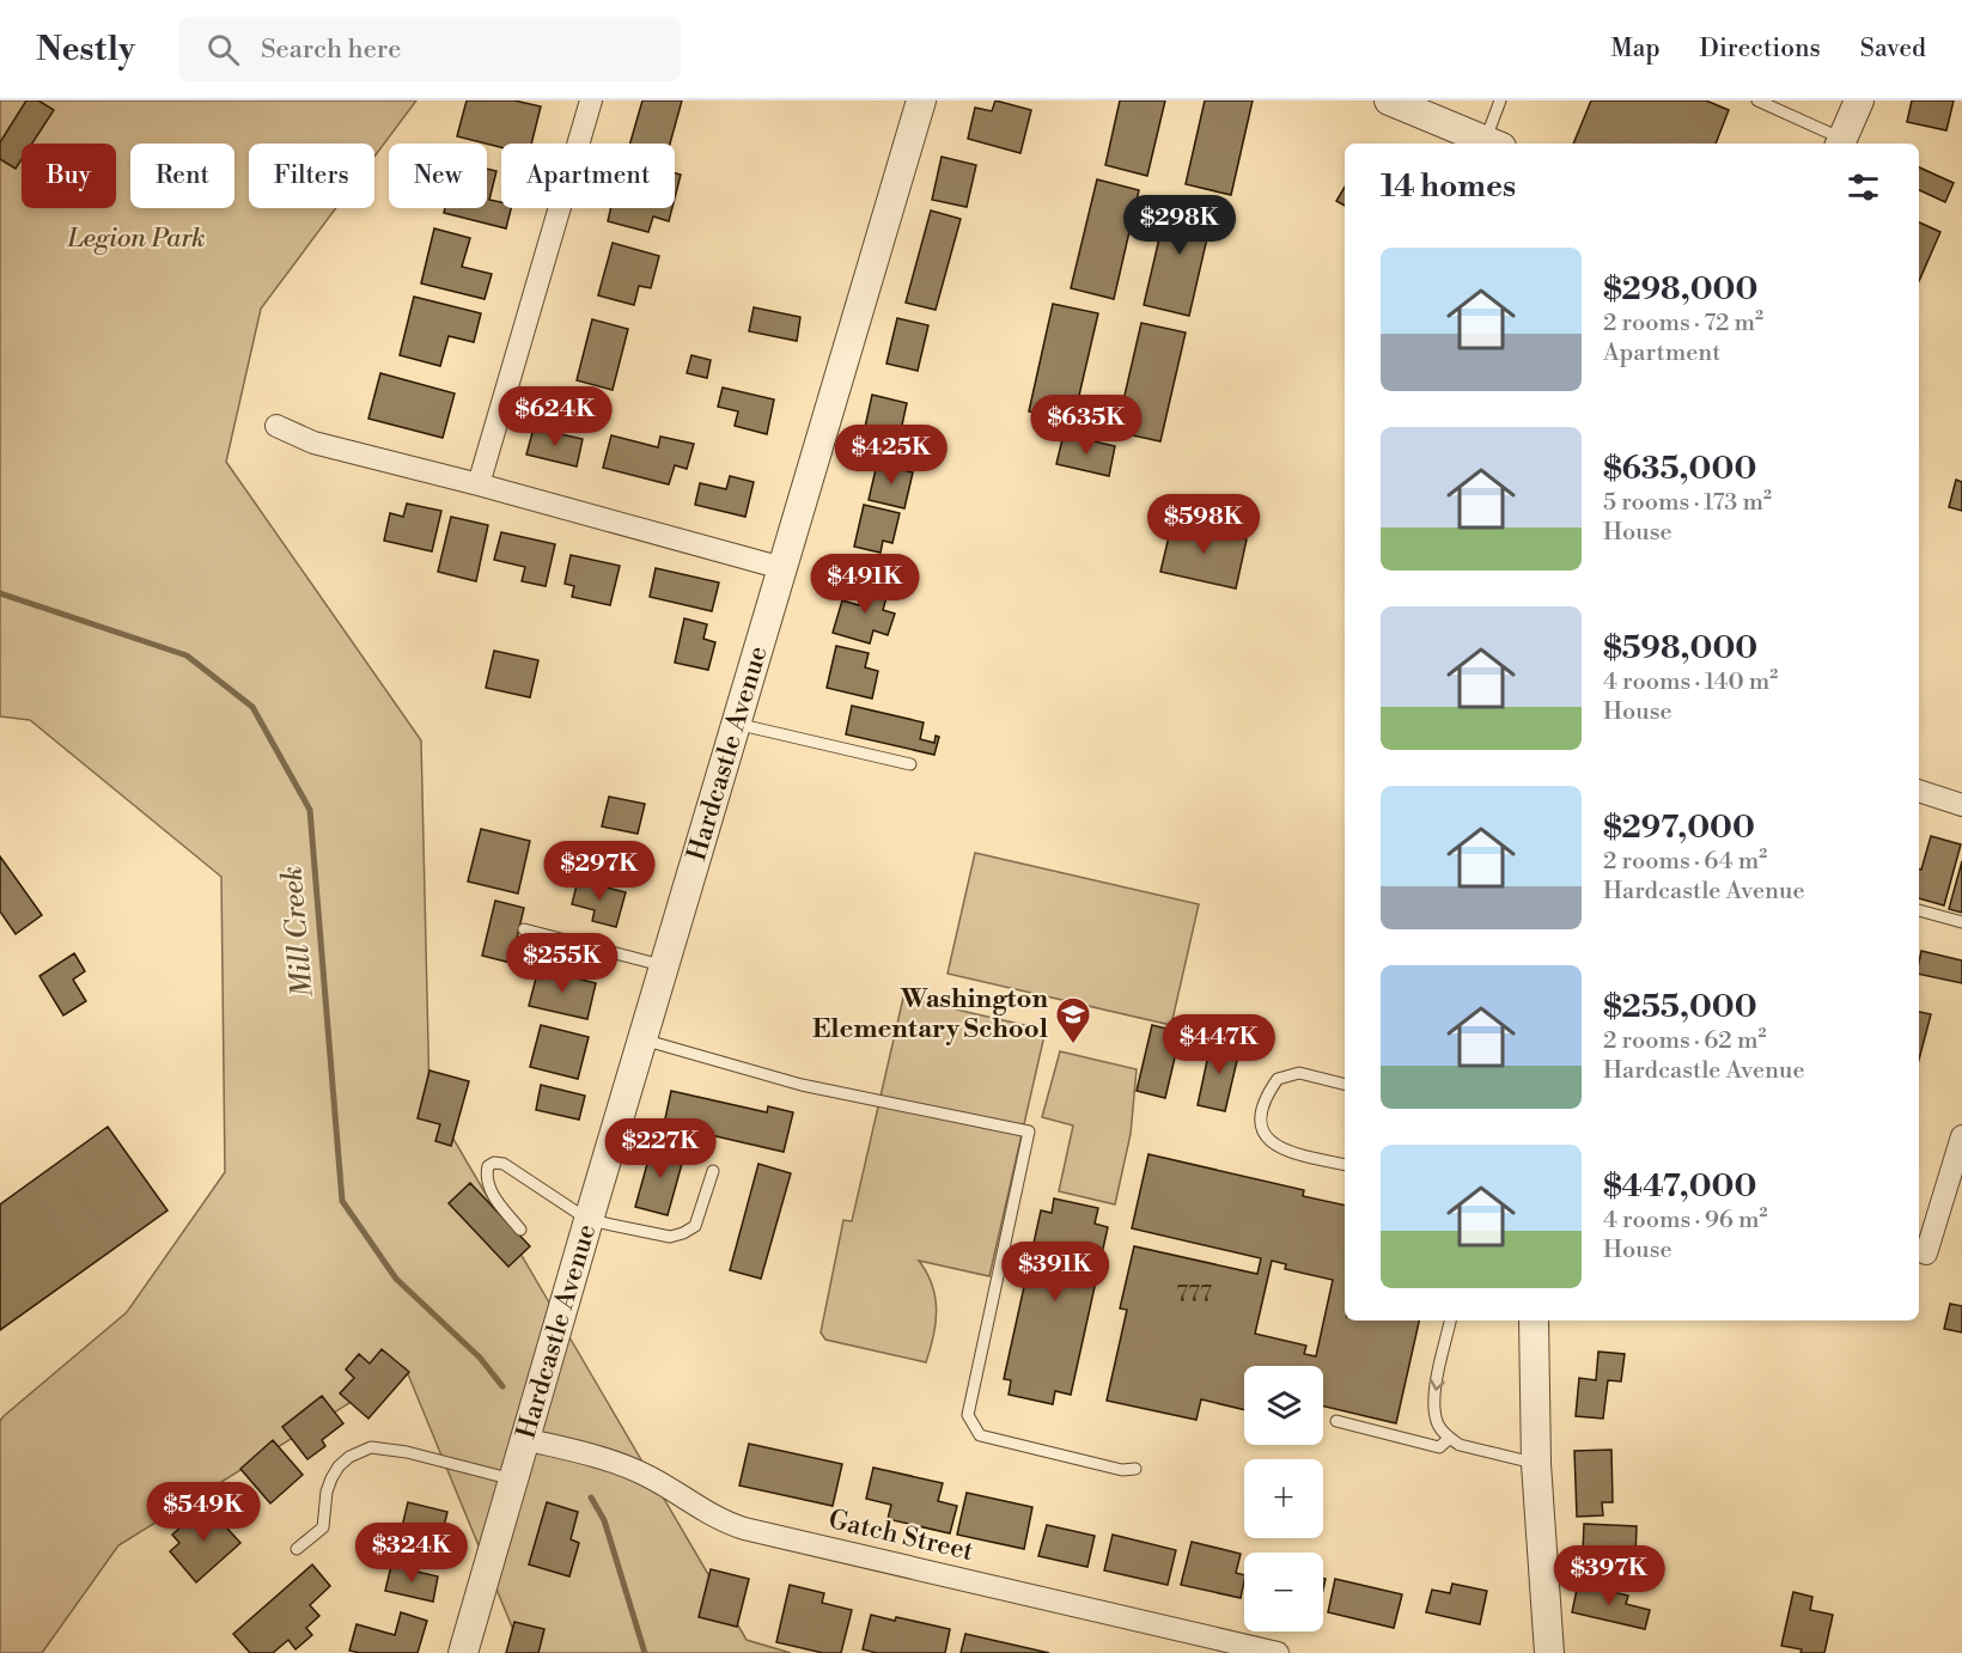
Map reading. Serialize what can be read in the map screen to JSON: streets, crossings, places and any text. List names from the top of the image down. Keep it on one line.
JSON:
{"streets":{"street":["Hardcastle Avenue","Gatch Street"]},"crossings":[["Hardcastle Avenue","Gatch Street"]],"water":["Mill Creek"],"parks":["Legion Park"],"places":{"school or university":["Washington Elementary School"]},"house_numbers":["777"],"page":{"header":"Nestly","search":"Search here","nav":["Map","Directions","Saved"],"chip":["Buy","Rent","Filters","New","Apartment"],"heading":"14 homes","price":["$298K","$624K","$635K","$425K","$598K","$491K","$297K","$255K","$447K","$227K","$391K","$549K","$324K","$397K"],"list":[{"name":"$298,000","note":"2 rooms · 72 m² · Apartment"},{"name":"$635,000","note":"5 rooms · 173 m² · House"},{"name":"$598,000","note":"4 rooms · 140 m² · House"},{"name":"$297,000","note":"2 rooms · 64 m² · Hardcastle Avenue"},{"name":"$255,000","note":"2 rooms · 62 m² · Hardcastle Avenue"},{"name":"$447,000","note":"4 rooms · 96 m² · House"}],"map_buttons":["+","−"]}}
